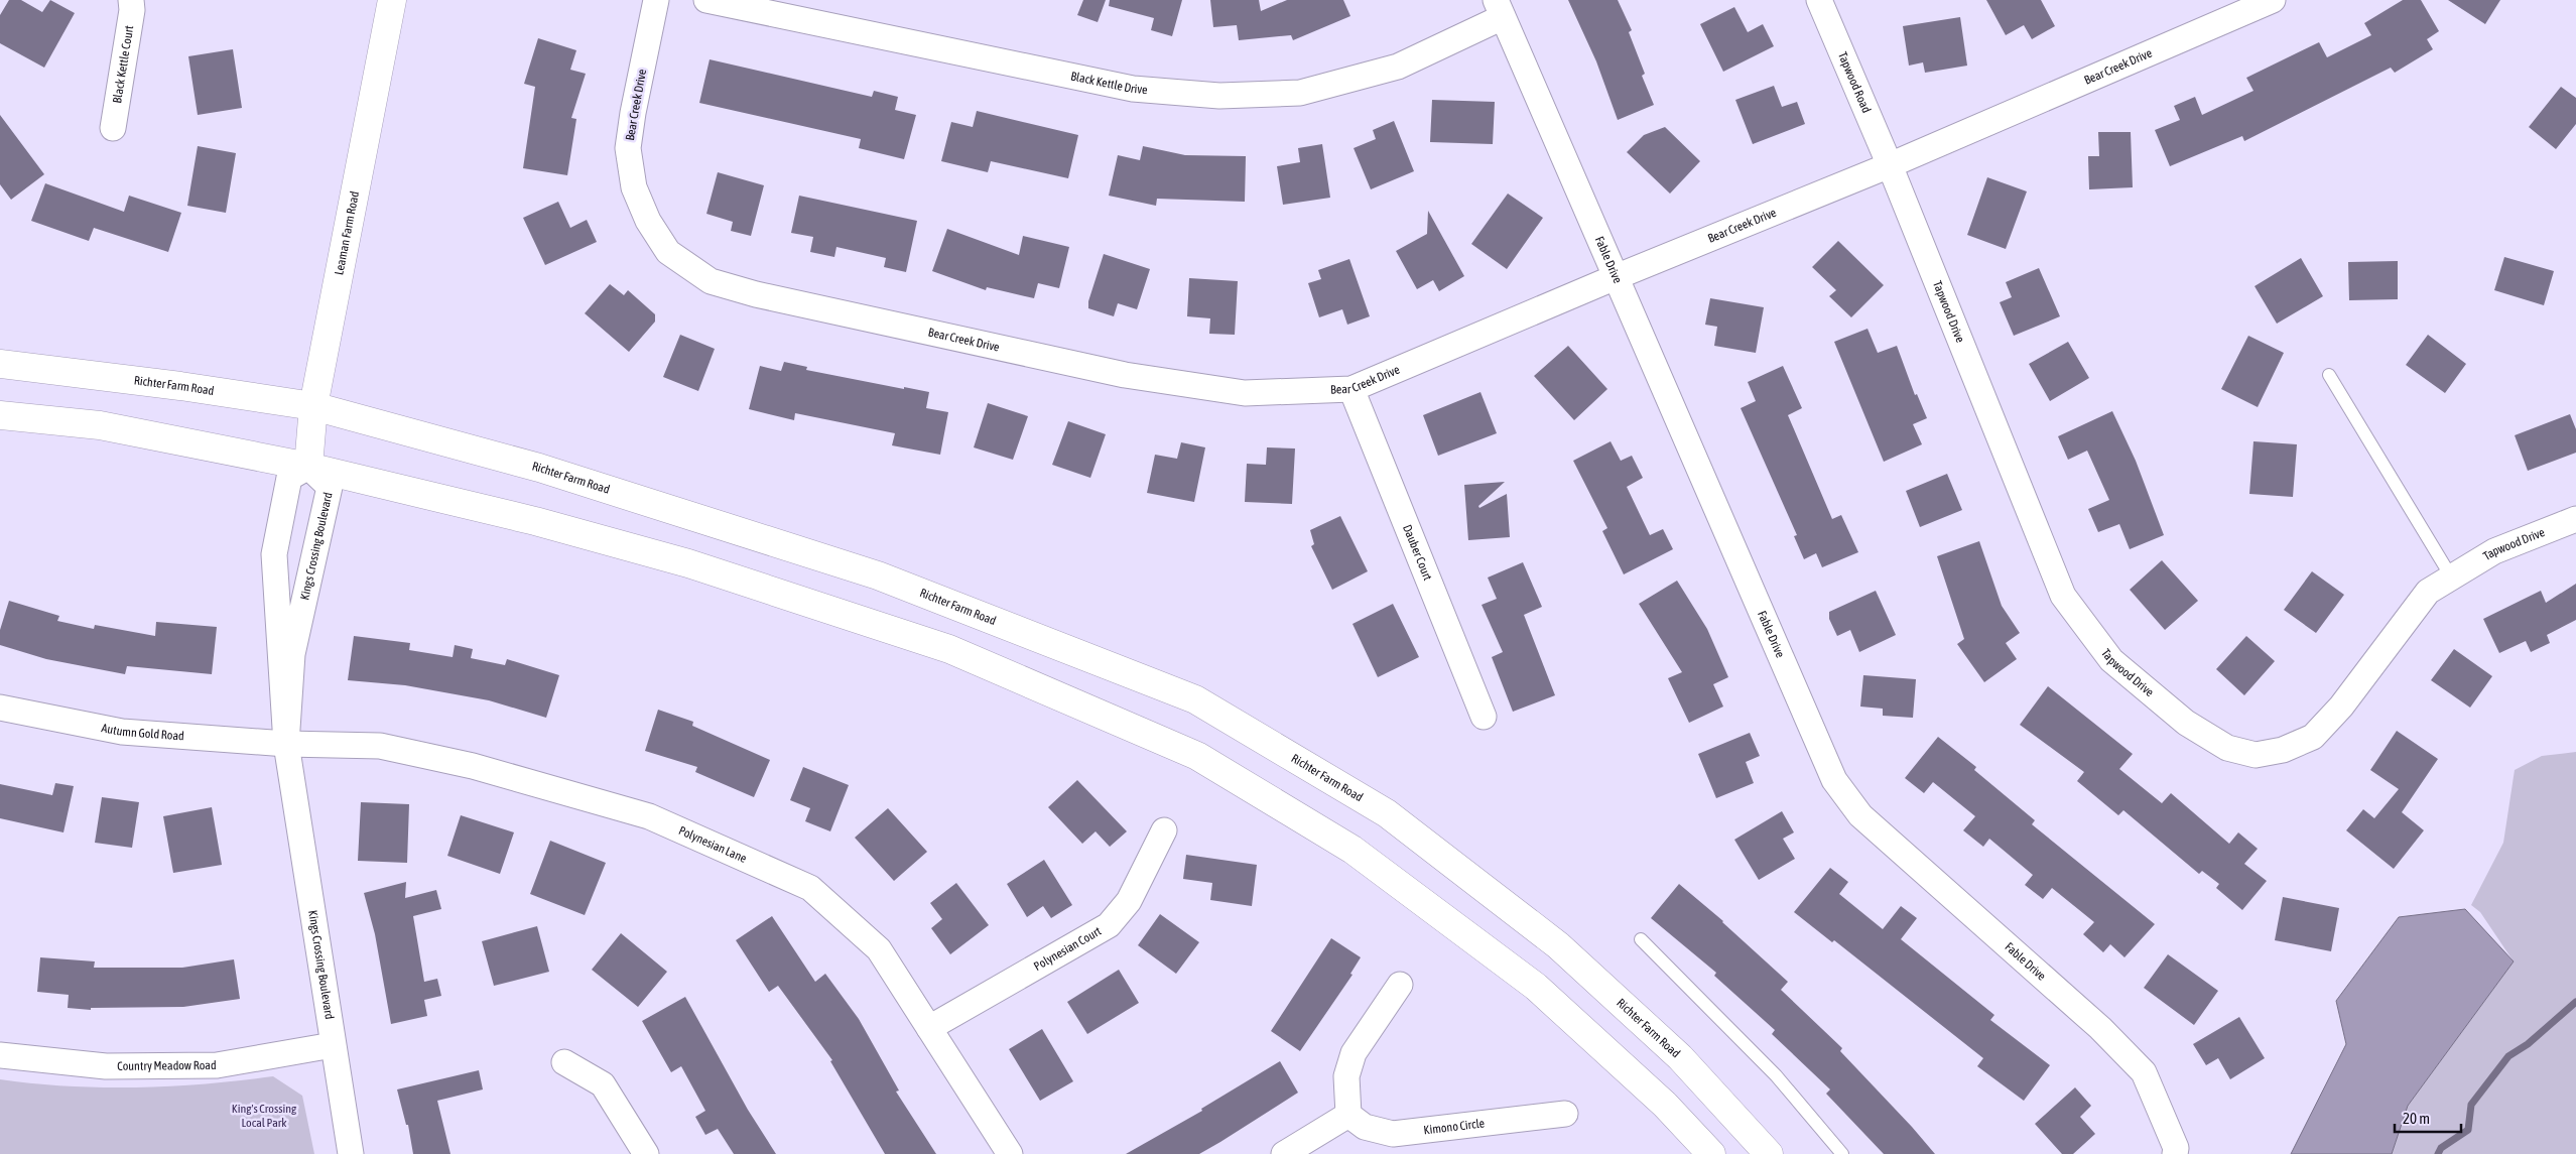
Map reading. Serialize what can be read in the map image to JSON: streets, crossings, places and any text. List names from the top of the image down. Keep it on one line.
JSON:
{"streets":{"main road":["Leaman Farm Road","Richter Farm Road"],"street":["Black Kettle Court","Bear Creek Drive","Black Kettle Drive","Tapwood Road","Fable Drive","Tapwood Drive","Kings Crossing Boulevard","Dauber Court","Autumn Gold Road","Polynesian Lane","Polynesian Court","Country Meadow Road","Kimono Circle"]},"crossings":[["Bear Creek Drive","Tapwood Road"],["Bear Creek Drive","Fable Drive"],["Bear Creek Drive","Tapwood Drive"],["Bear Creek Drive","Dauber Court"],["Black Kettle Drive","Fable Drive"],["Tapwood Road","Tapwood Drive"],["Leaman Farm Road","Richter Farm Road"],["Leaman Farm Road","Kings Crossing Boulevard"],["Kings Crossing Boulevard","Autumn Gold Road"],["Kings Crossing Boulevard","Polynesian Lane"],["Kings Crossing Boulevard","Country Meadow Road"],["Autumn Gold Road","Polynesian Lane"],["Polynesian Lane","Polynesian Court"]],"parks":["King's Crossing Local Park"],"scale_bar":"20 m"}
